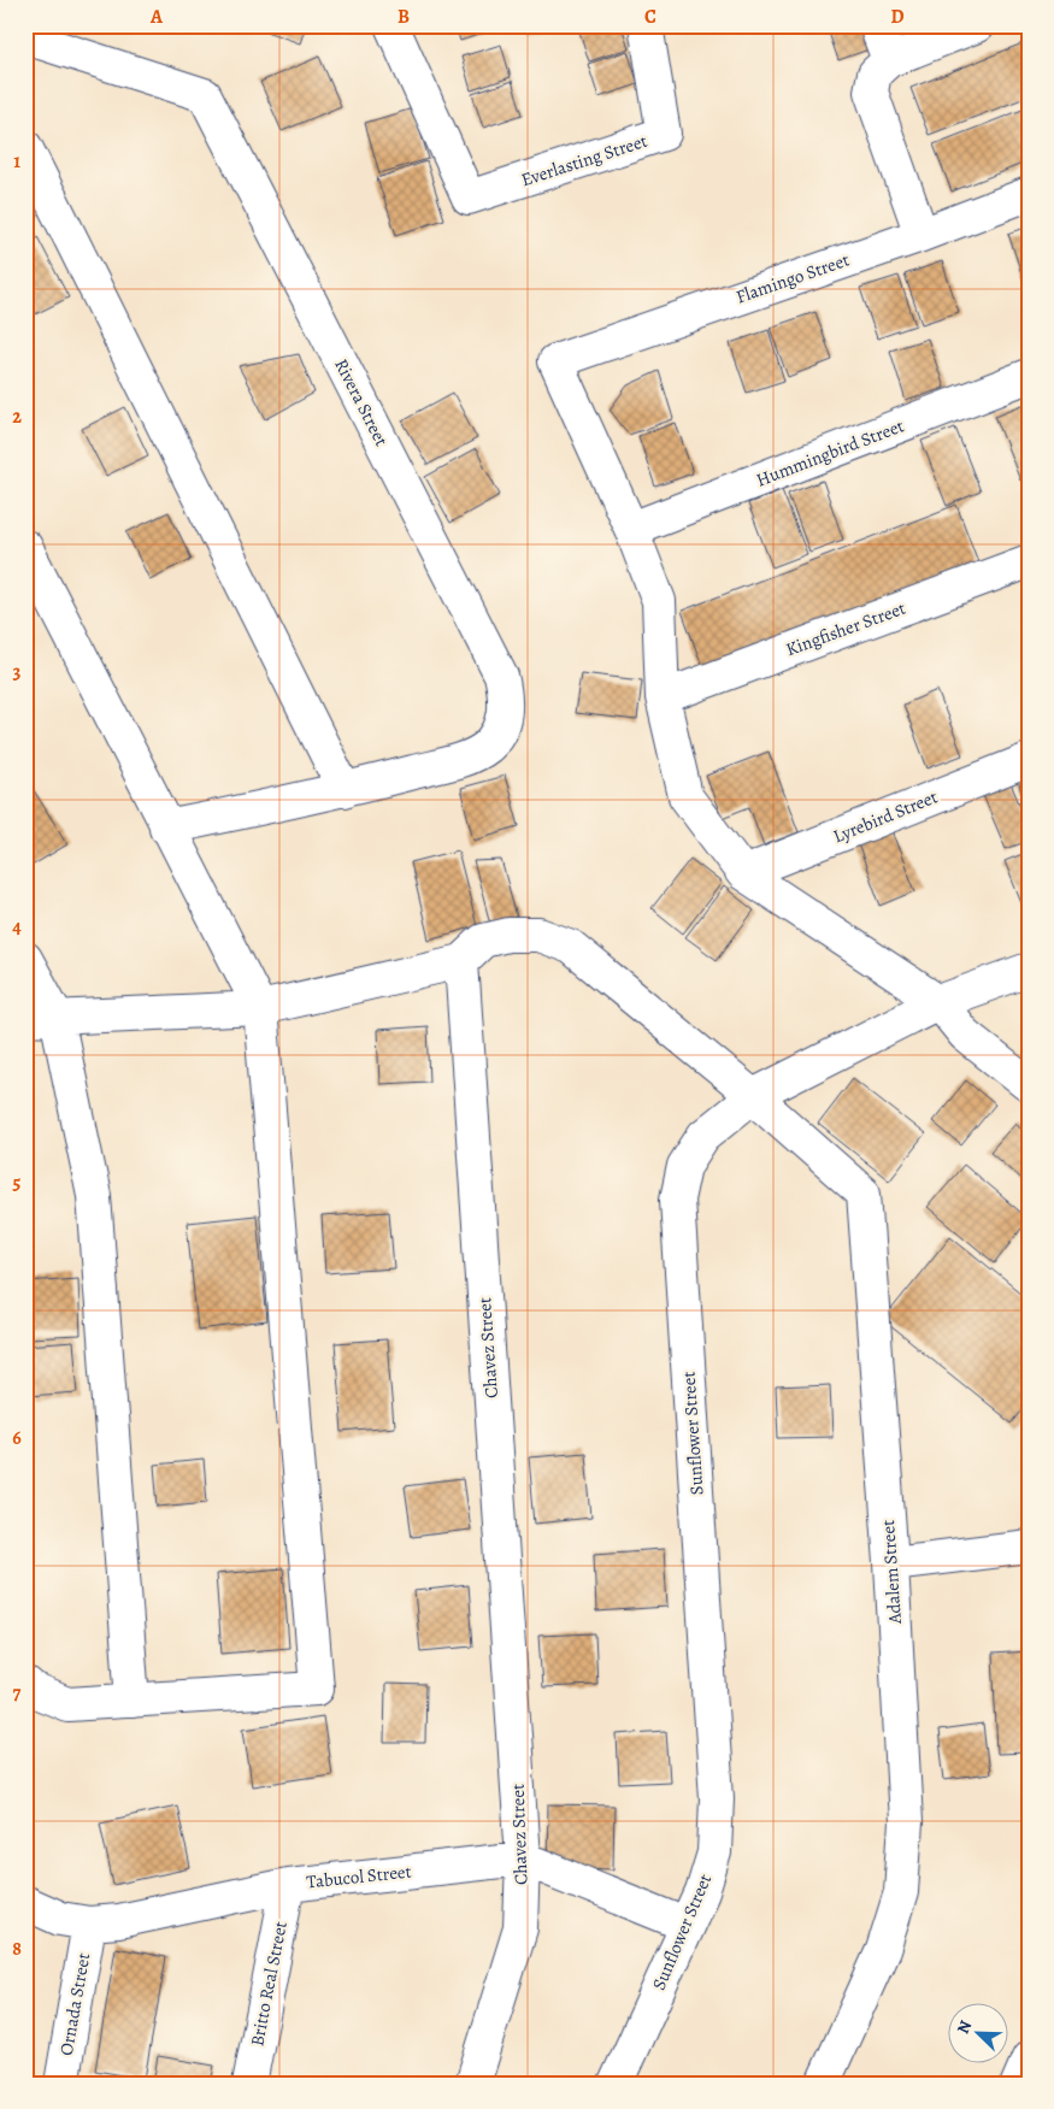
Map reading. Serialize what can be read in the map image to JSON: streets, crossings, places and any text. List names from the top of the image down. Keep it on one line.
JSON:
{"streets":{"street":["Everlasting Street","Flamingo Street","Rivera Street","Hummingbird Street","Kingfisher Street","Lyrebird Street","Chavez Street","Sunflower Street","Adalem Street","Tabucol Street","Britto Real Street","Ornada Street"]},"crossings":[["Flamingo Street","Hummingbird Street"],["Chavez Street","Tabucol Street"],["Sunflower Street","Adalem Street"],["Sunflower Street","Tabucol Street"],["Tabucol Street","Britto Real Street"],["Tabucol Street","Ornada Street"]],"north":"top left","grid":{"columns":["A","B","C","D"],"rows":["1","2","3","4","5","6","7","8"]}}
